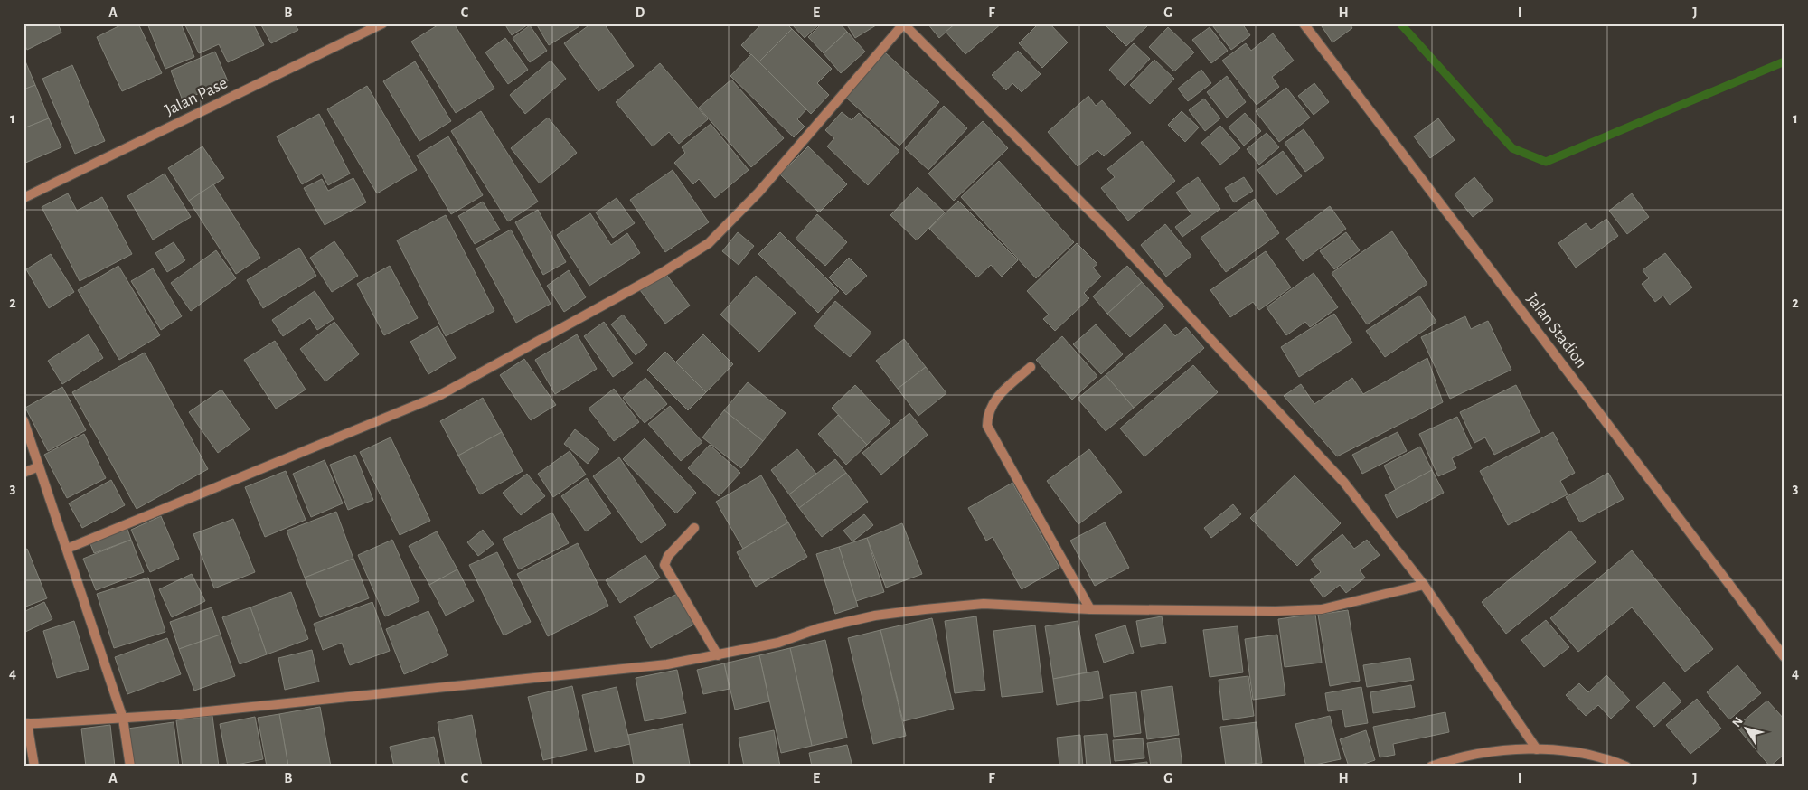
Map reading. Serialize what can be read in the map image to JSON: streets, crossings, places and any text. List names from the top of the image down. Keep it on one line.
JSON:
{"streets":{"street":["Jalan Pase","Jalan Stadion"]},"north":"top left","grid":{"columns":["A","B","C","D","E","F","G","H","I","J"],"rows":["1","2","3","4"]}}
